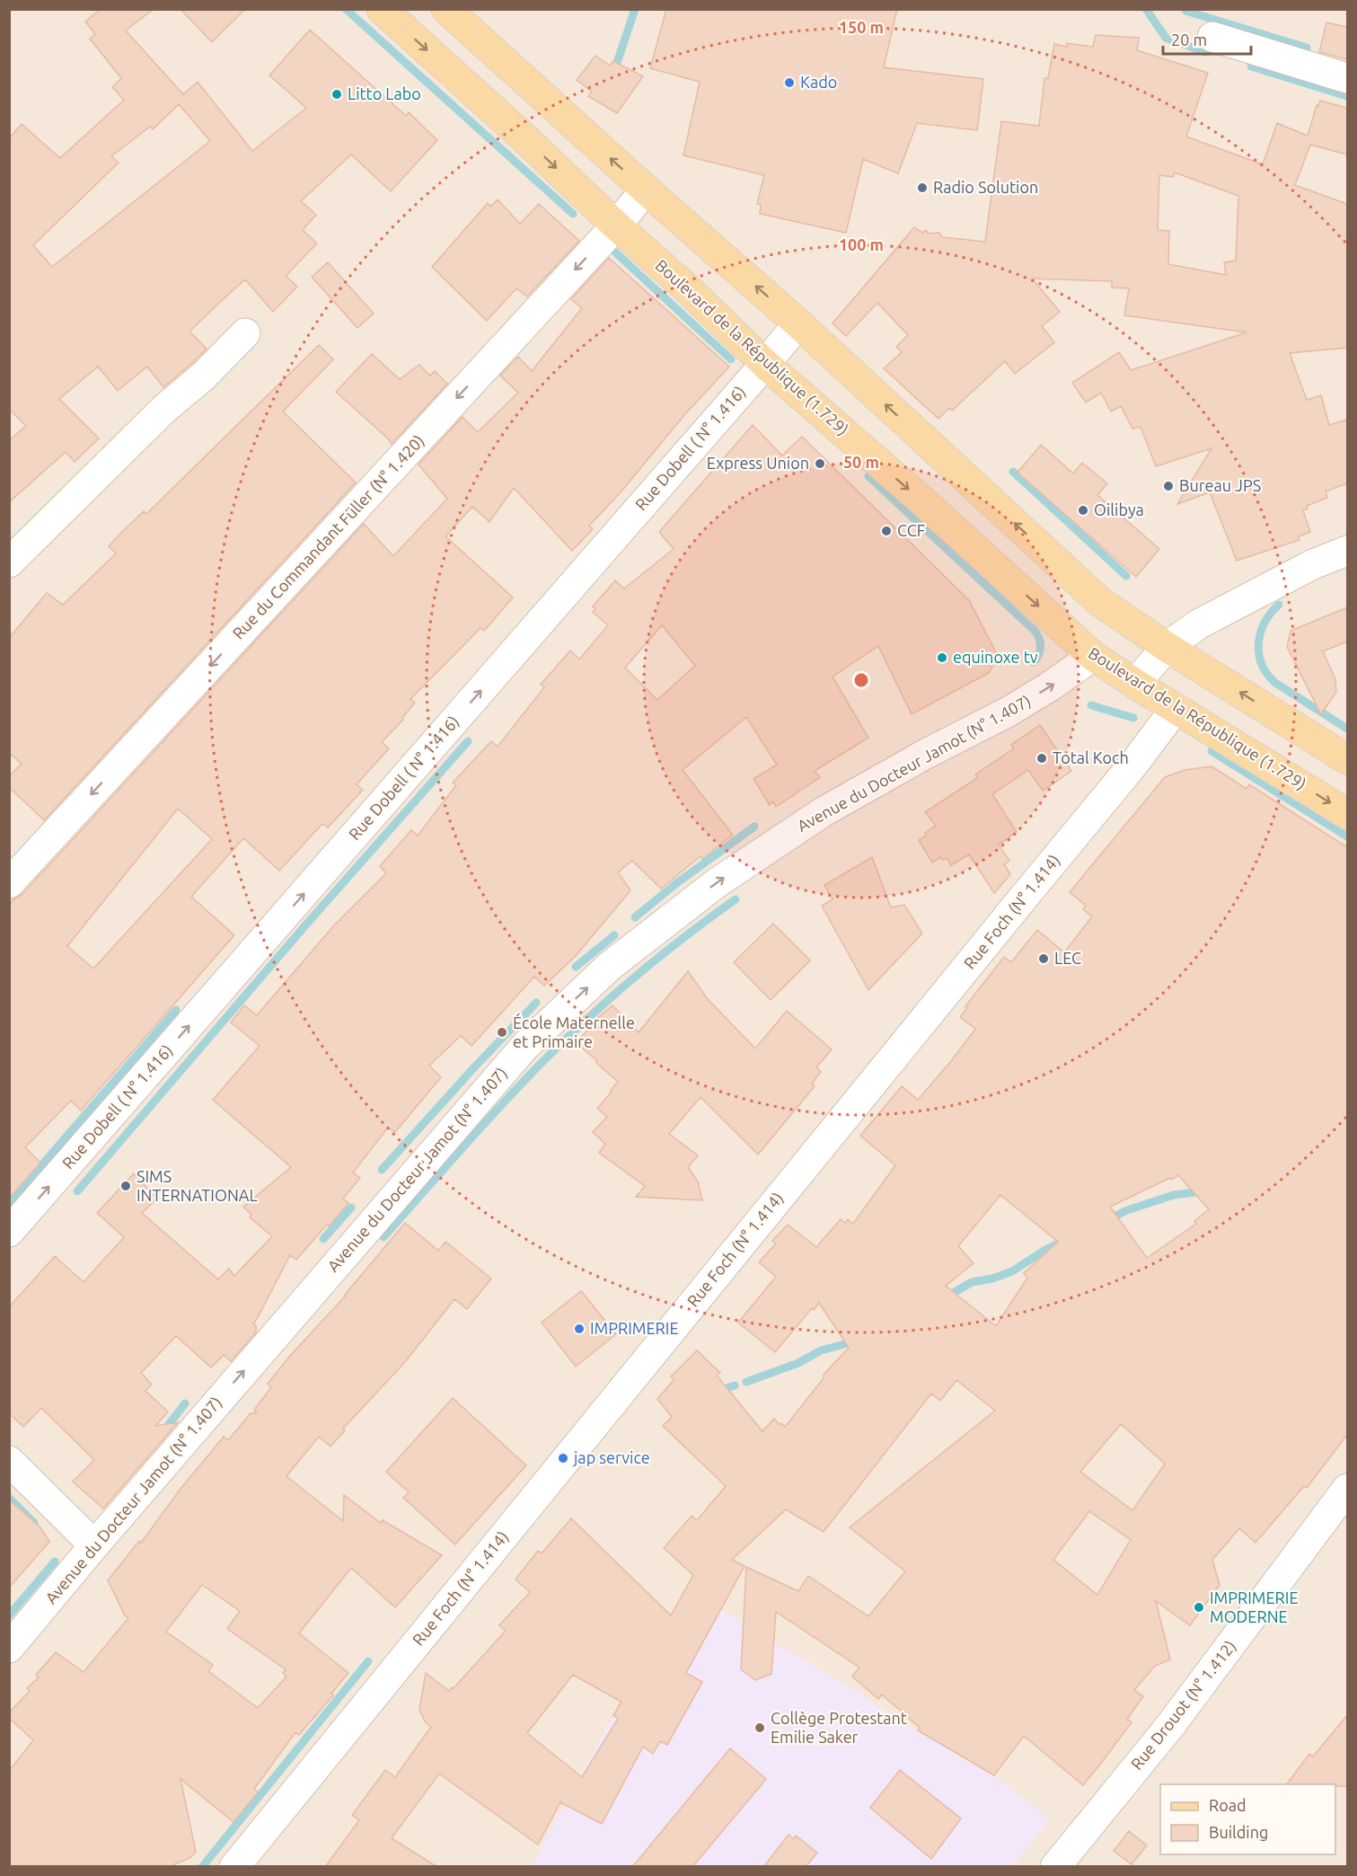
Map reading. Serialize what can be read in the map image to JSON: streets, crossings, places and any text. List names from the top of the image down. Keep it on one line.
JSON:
{"streets":{"main road":["Boulevard de la République (1.729)"],"street":["Rue Dobell ( N° 1.416)","Rue du Commandant Füller (N° 1.420)","Avenue du Docteur Jamot (N° 1.407)","Rue Foch (N° 1.414)","Rue Drouot (N° 1.412)"]},"crossings":[["Boulevard de la République (1.729)","Rue Dobell ( N° 1.416)"],["Boulevard de la République (1.729)","Rue du Commandant Füller (N° 1.420)"],["Boulevard de la République (1.729)","Avenue du Docteur Jamot (N° 1.407)"],["Boulevard de la République (1.729)","Rue Foch (N° 1.414)"]],"one_way":["Rue Dobell ( N° 1.416)","Avenue du Docteur Jamot (N° 1.407)"],"places":["Kado","Litto Labo","Radio Solution","Express Union","Bureau JPS","Oilibya","CCF","equinoxe tv","Total Koch","LEC","École Maternelle et Primaire","SIMS INTERNATIONAL","IMPRIMERIE","jap service","IMPRIMERIE MODERNE","Collège Protestant Emilie Saker"],"legend":["Road","Building"],"scale_bar":"20 m","rings":["150 m","100 m","50 m"]}
